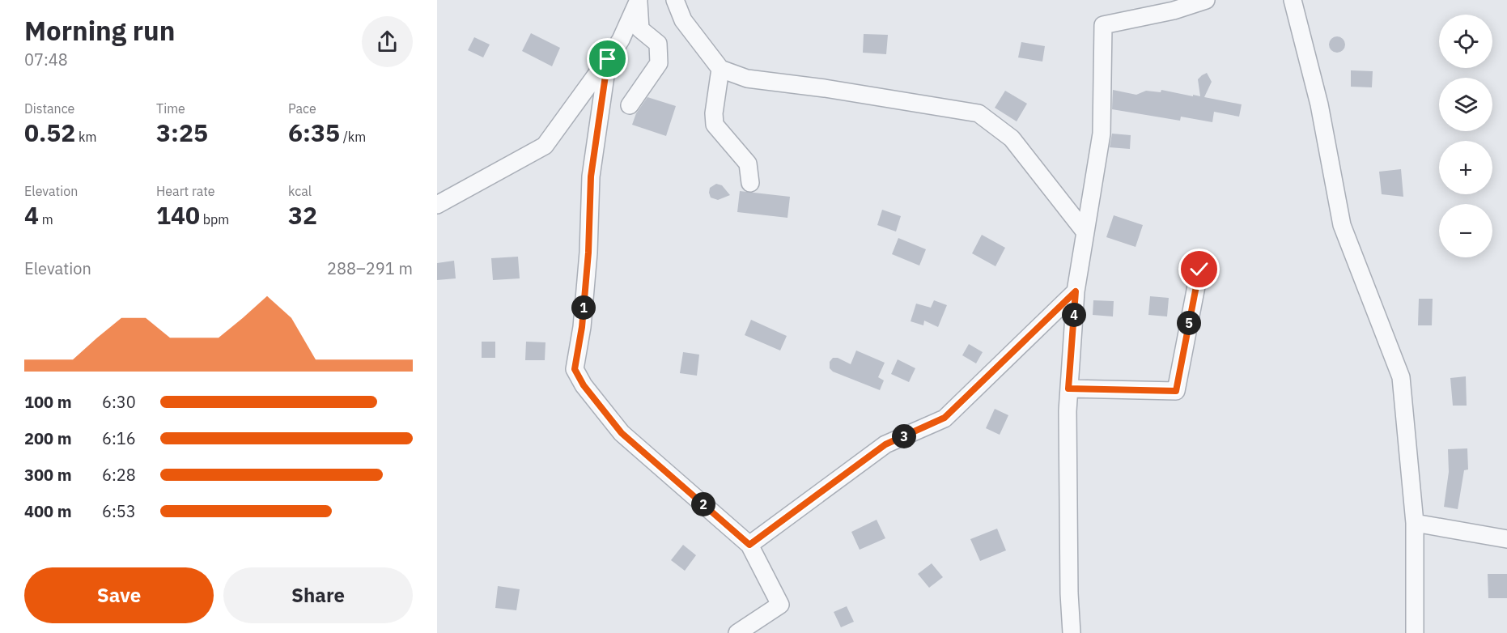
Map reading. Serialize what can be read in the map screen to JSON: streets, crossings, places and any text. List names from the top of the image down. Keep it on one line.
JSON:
{"page":{"heading":["Morning run","07:48"],"map_buttons":["+","−"],"stats":[["Distance","0.52 km"],["Time","3:25"],["Pace","6:35 /km"],["Elevation","4 m"],["Heart rate","140 bpm"],["kcal","32"]],"chart":["Elevation","288–291 m"],"pins":["1","4","5","3","2"],"list":[{"name":"100 m","note":"6:30"},{"name":"200 m","note":"6:16"},{"name":"300 m","note":"6:28"},{"name":"400 m","note":"6:53"}],"buttons":["Save","Share"]}}
